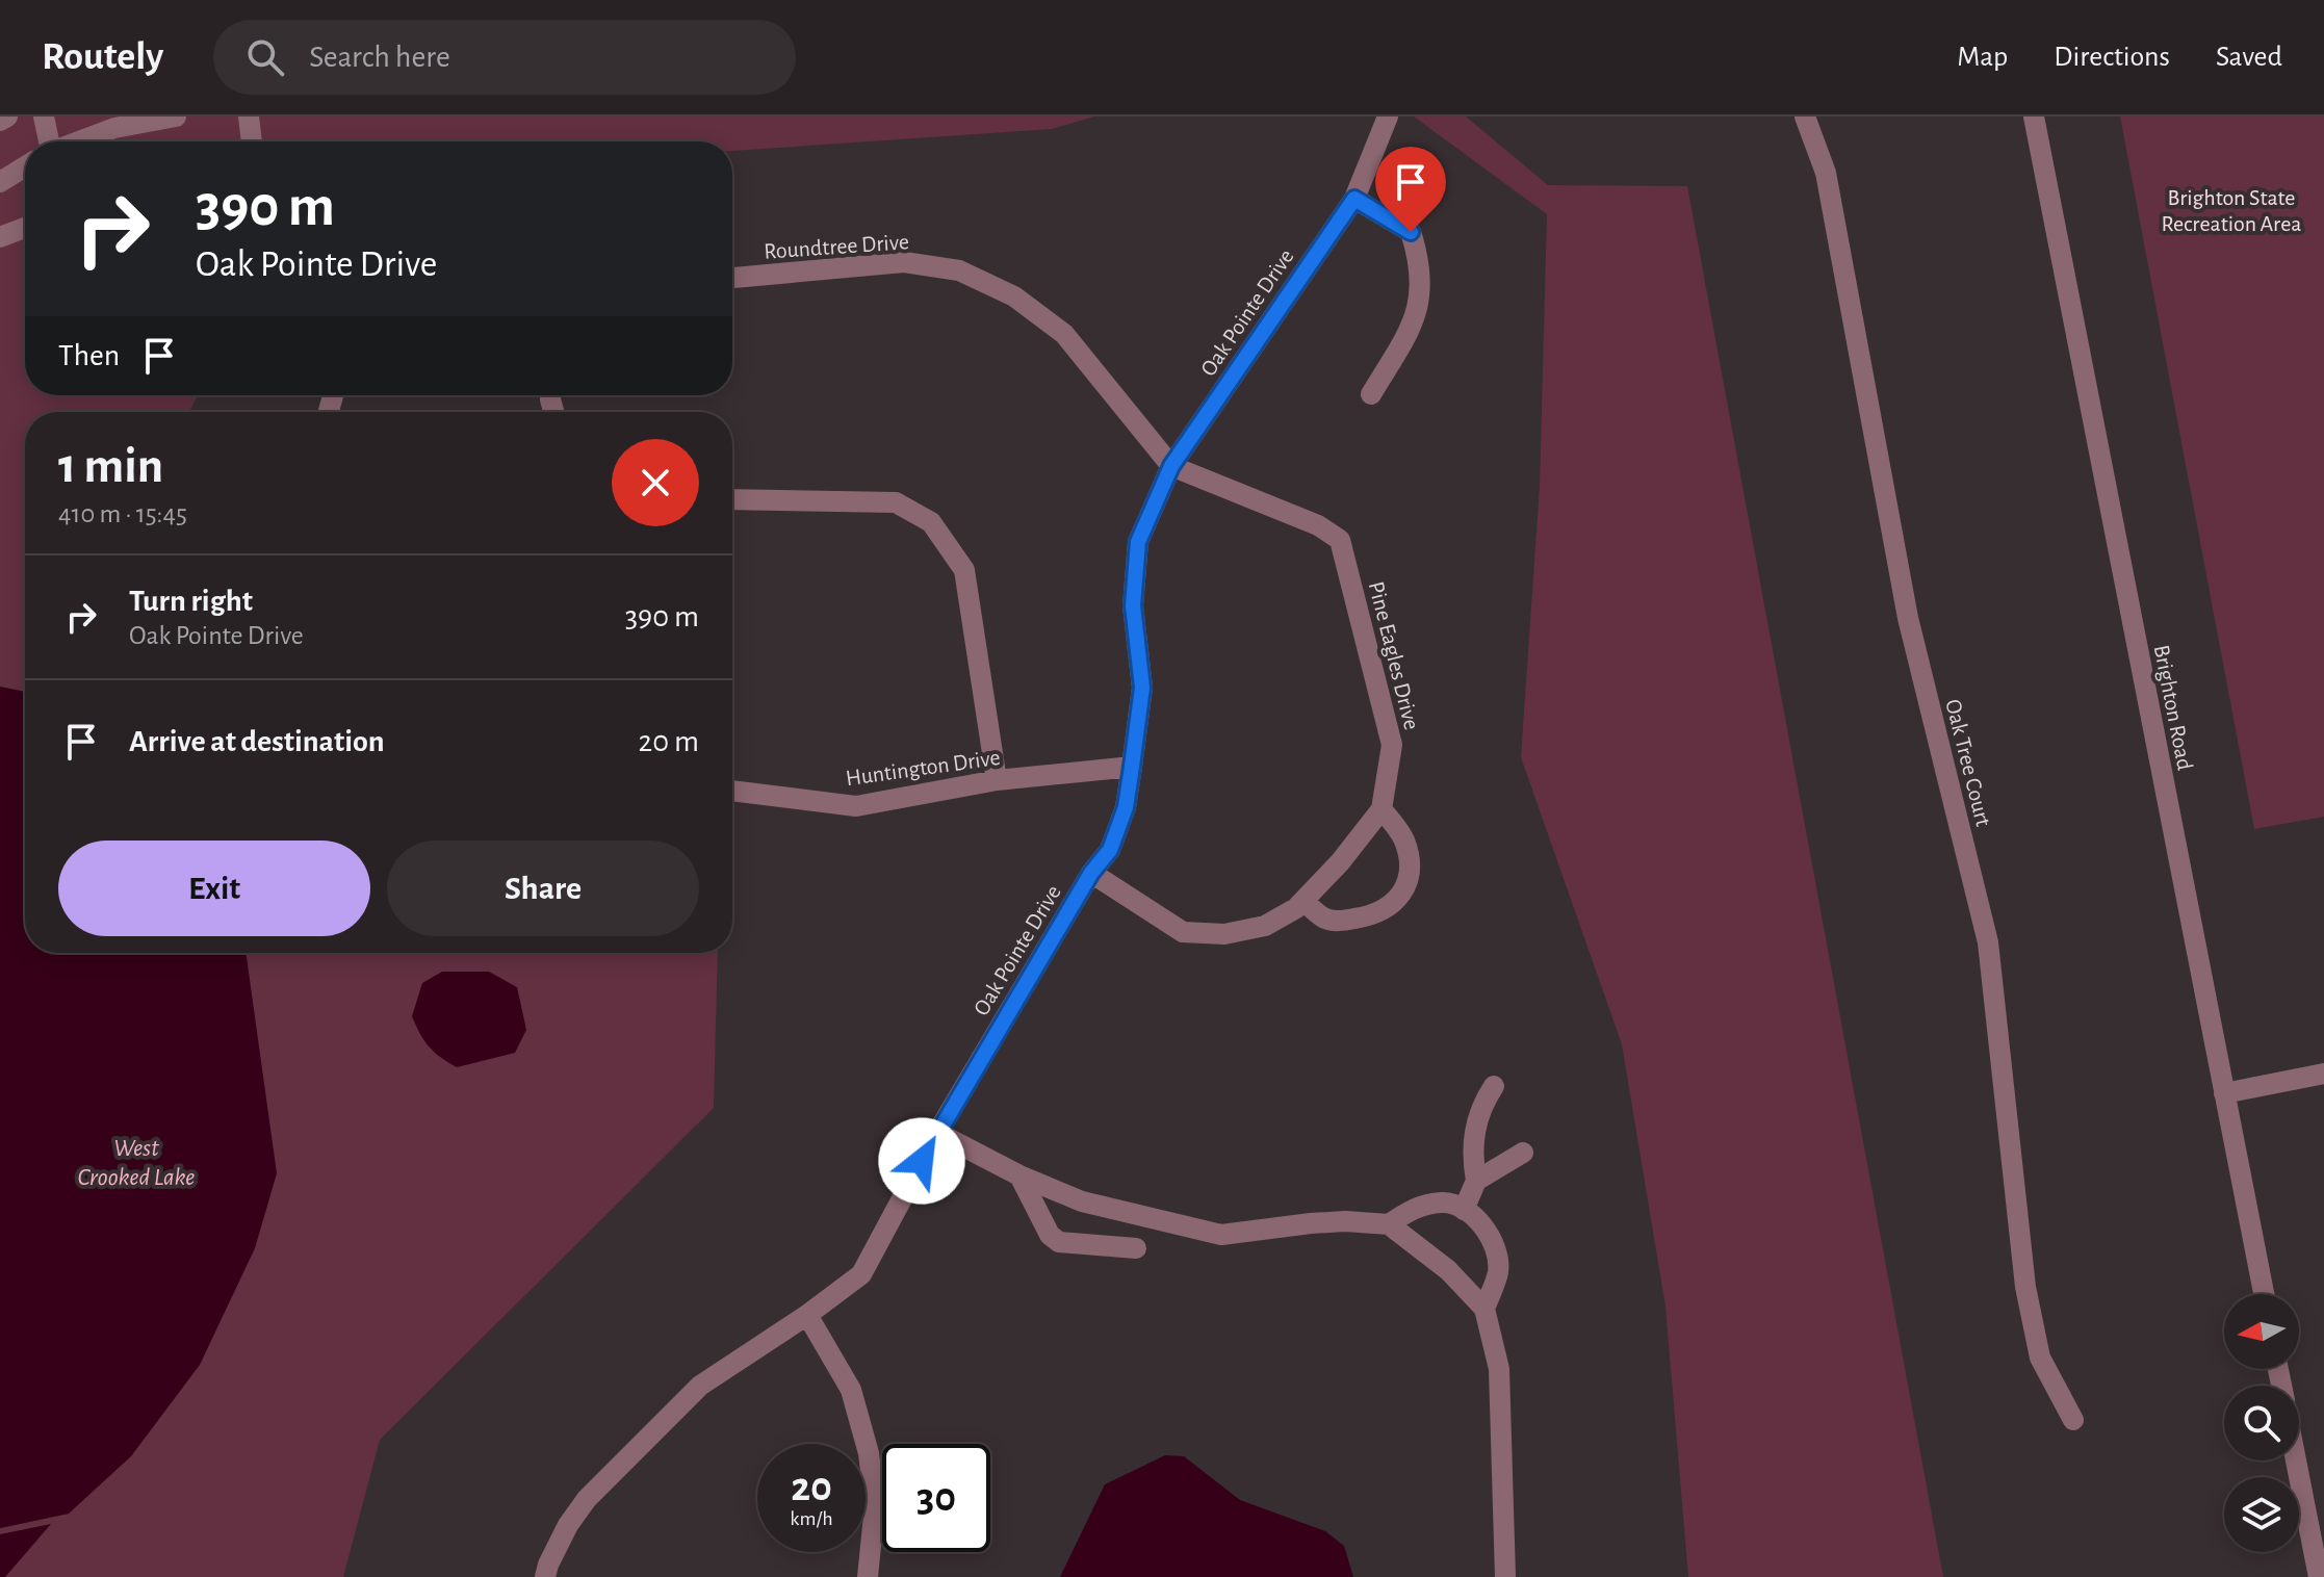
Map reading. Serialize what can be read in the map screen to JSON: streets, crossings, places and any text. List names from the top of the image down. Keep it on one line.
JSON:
{"streets":{"street":["Roundtree Drive","Oak Pointe Drive","Pine Eagles Drive","Brighton Road","Oak Tree Court","Huntington Drive"]},"crossings":[["Roundtree Drive","Oak Pointe Drive"],["Roundtree Drive","Pine Eagles Drive"],["Oak Pointe Drive","Pine Eagles Drive"],["Oak Pointe Drive","Huntington Drive"]],"water":["West Crooked Lake"],"parks":["Brighton State Recreation Area"],"north":"left","page":{"header":"Routely","search":"Search here","nav":["Map","Directions","Saved"],"turn":["390 m","Oak Pointe Drive"],"then":"Then","heading":["1 min","410 m · 15:45"],"list":[{"name":"Turn right","note":"Oak Pointe Drive","value":"390 m"},{"name":"Arrive at destination","value":"20 m"}],"buttons":["Exit","Share"],"speed":"20 km/h","limit":"30"}}
